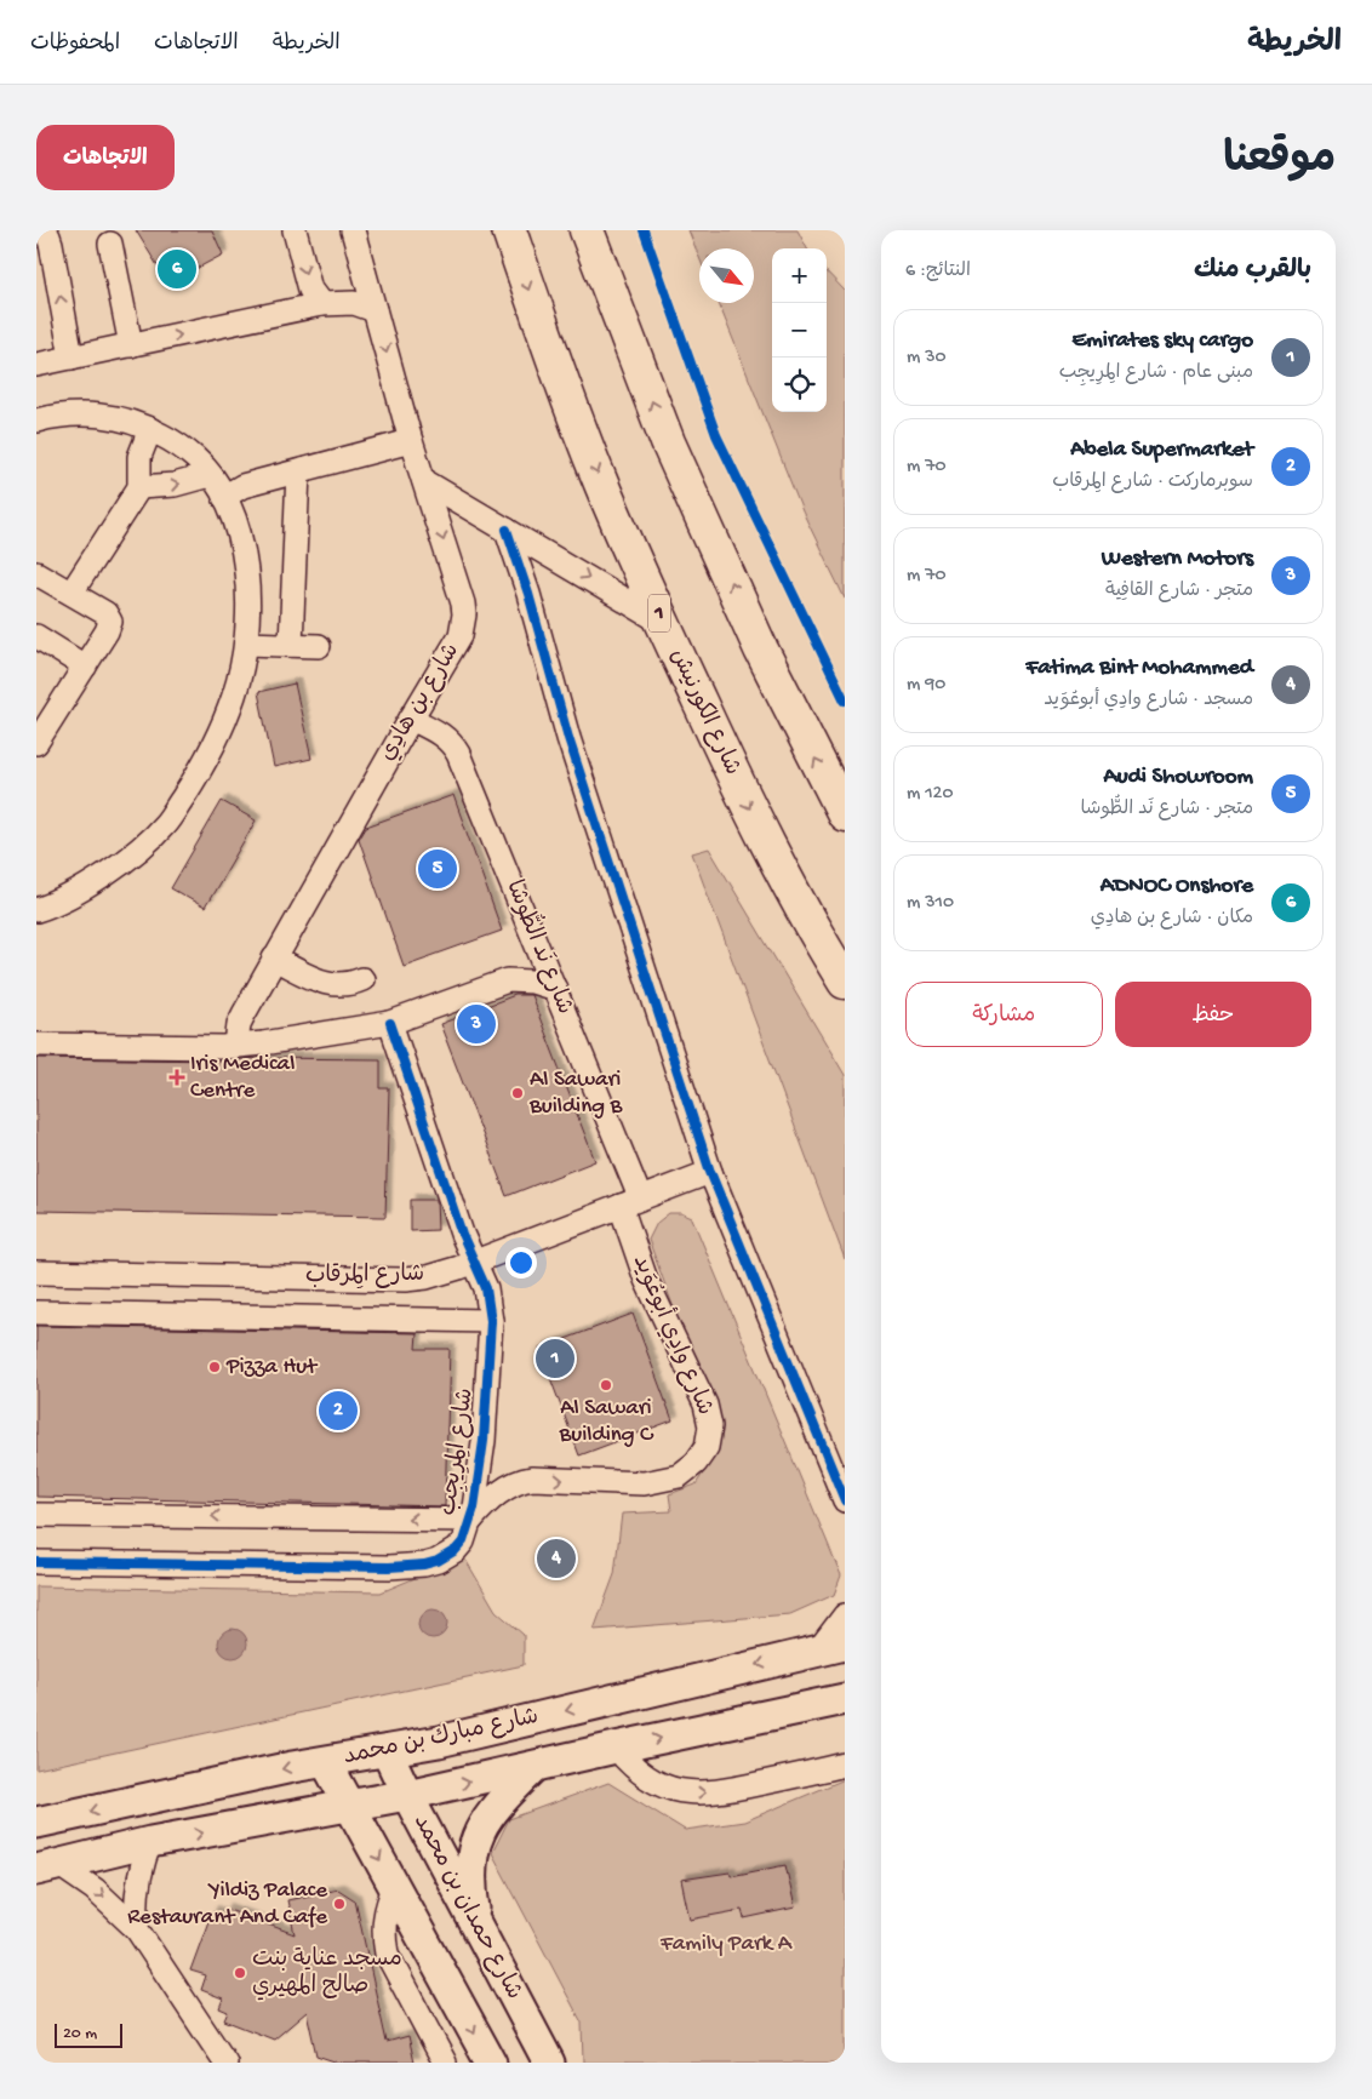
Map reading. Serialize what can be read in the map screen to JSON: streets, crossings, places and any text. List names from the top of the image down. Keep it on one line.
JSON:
{"streets":{"highway":["1","شارع الكورنيش"],"main road":["شارع مبارك بن محمد","شارع حمدان بن محمد"],"street":["شارع بن هادِي","شارع نَد الطُّوشا","شارع المِرقاب","شارع وادِي أبوعُوَيد","شارع المِرِيجِب"]},"crossings":[["شارع بن هادِي","شارع نَد الطُّوشا"],["شارع نَد الطُّوشا","شارع المِرقاب"],["شارع نَد الطُّوشا","شارع وادِي أبوعُوَيد"],["شارع المِرقاب","شارع وادِي أبوعُوَيد"],["شارع المِرقاب","شارع المِرِيجِب"],["شارع مبارك بن محمد","شارع حمدان بن محمد"]],"parks":["Family Park A"],"places":{"health":["Iris Medical Centre"],"other":["Al Sawari Building B","Pizza Hut","Al Sawari Building C","Yildiz Palace Restaurant And Cafe","مسجد عناية بنت صالح المهيري"]},"scale_bar":"20 m","north":"bottom right","page":{"header":"الخريطة","nav":["الخريطة","الاتجاهات","المحفوظات"],"title":"موقعنا","buttons":["الاتجاهات",["حفظ","مشاركة"]],"heading":["بالقرب منك","النتائج: 6"],"pins":["6","5","3","1","2","4"],"map_buttons":["+","−"],"list":[{"mark":"1","name":"Emirates sky cargo","note":"مبنى عام · شارع المِرِيجِب","value":"30 m"},{"mark":"2","name":"Abela Supermarket","note":"سوبرماركت · شارع المِرقاب","value":"70 m"},{"mark":"3","name":"Western Motors","note":"متجر · شارع القافِية","value":"70 m"},{"mark":"4","name":"Fatima Bint Mohammed","note":"مسجد · شارع وادِي أبوعُوَيد","value":"90 m"},{"mark":"5","name":"Audi Showroom","note":"متجر · شارع نَد الطُّوشا","value":"120 m"},{"mark":"6","name":"ADNOC Onshore","note":"مكان · شارع بن هادِي","value":"310 m"}],"scale":"20 m"}}
